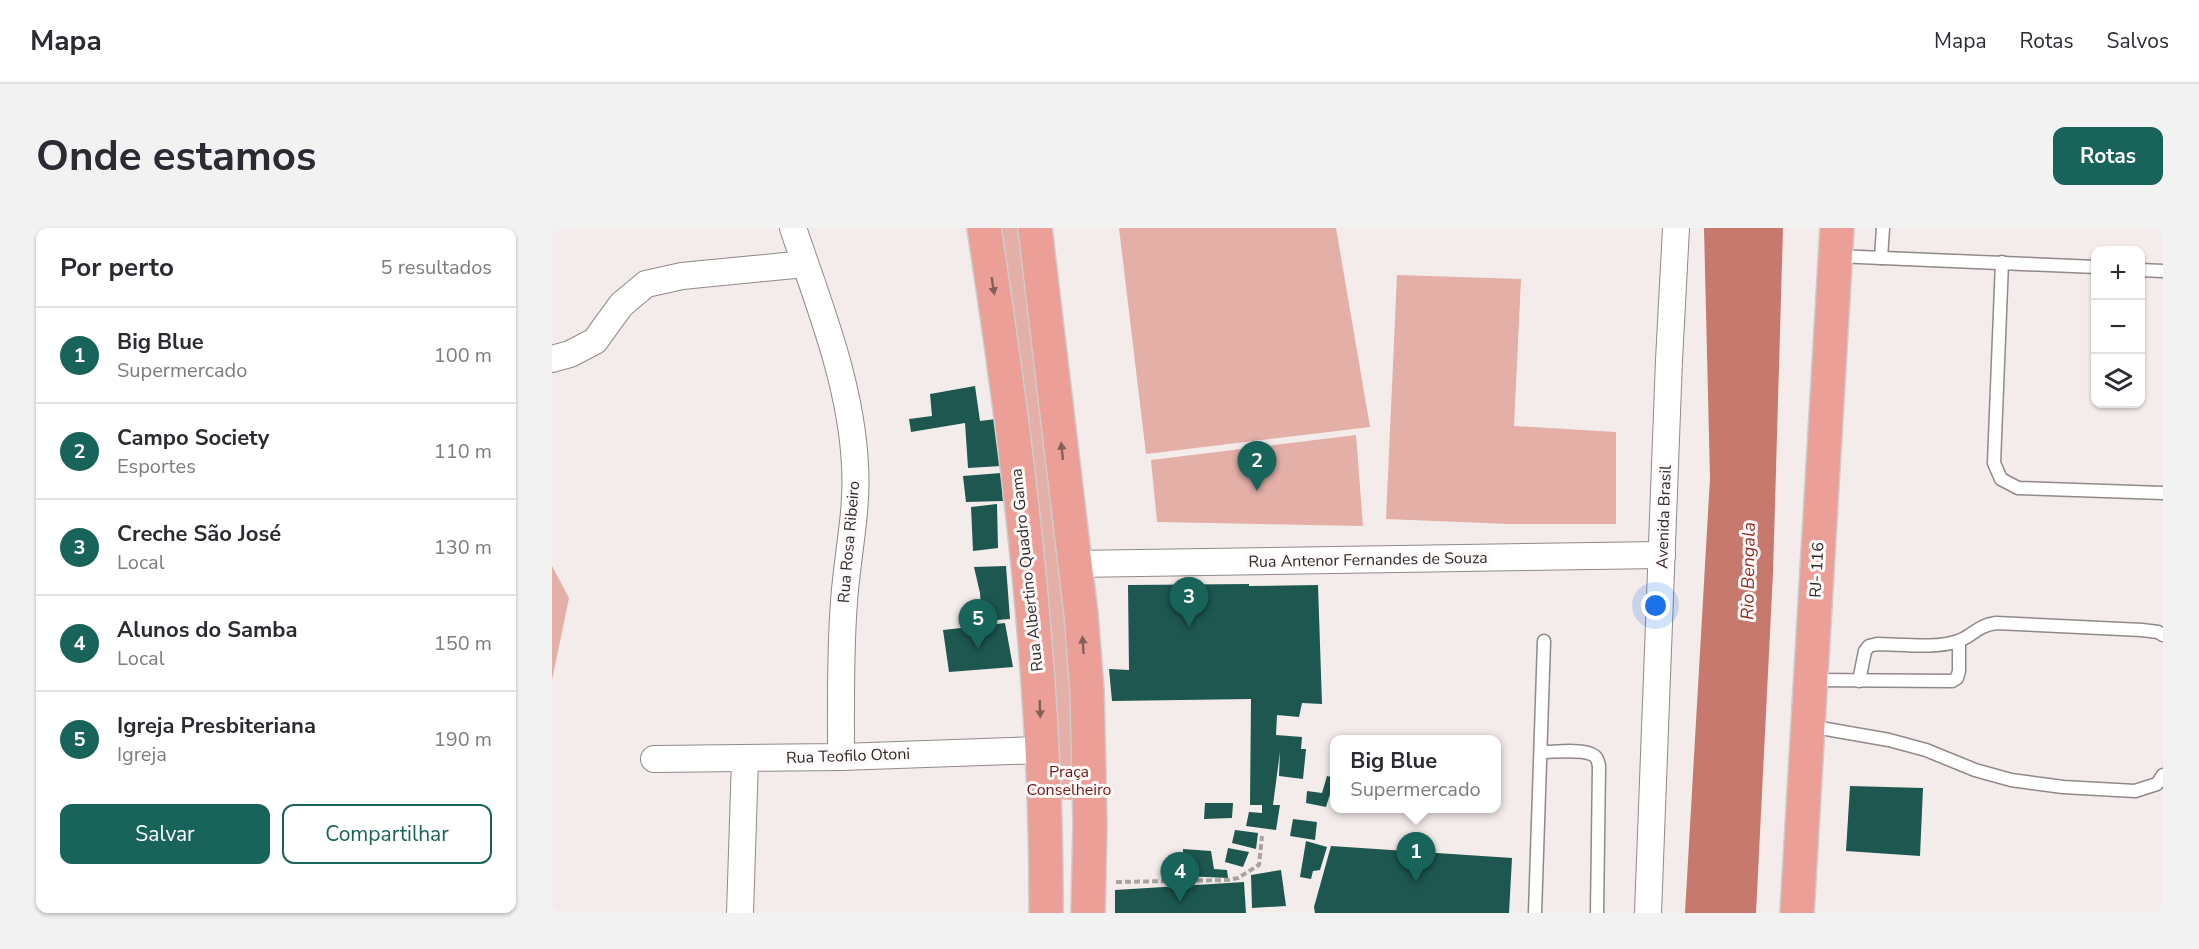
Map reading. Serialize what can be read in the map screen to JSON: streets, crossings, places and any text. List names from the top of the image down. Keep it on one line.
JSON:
{"streets":{"main road":["Rua Albertino Quadro Gama","RJ- 116"],"street":["Avenida Brasil","Rua Rosa Ribeiro","Rua Antenor Fernandes de Souza","Rua Teofilo Otoni"]},"crossings":[["Avenida Brasil","Rua Antenor Fernandes de Souza"],["Rua Rosa Ribeiro","Rua Teofilo Otoni"],["Rua Albertino Quadro Gama","Rua Teofilo Otoni"]],"water":["Rio Bengala"],"parks":["Praça Conselheiro"],"page":{"header":"Mapa","nav":["Mapa","Rotas","Salvos"],"buttons":["Rotas",["Salvar","Compartilhar"]],"title":"Onde estamos","heading":["Por perto","5 resultados"],"map_buttons":["+","−"],"list":[{"mark":"1","name":"Big Blue","note":"Supermercado","value":"100 m"},{"mark":"2","name":"Campo Society","note":"Esportes","value":"110 m"},{"mark":"3","name":"Creche São José","note":"Local","value":"130 m"},{"mark":"4","name":"Alunos do Samba","note":"Local","value":"150 m"},{"mark":"5","name":"Igreja Presbiteriana","note":"Igreja","value":"190 m"}],"pins":["2","3","5","1","4"],"popup":["Big Blue","Supermercado"]}}
